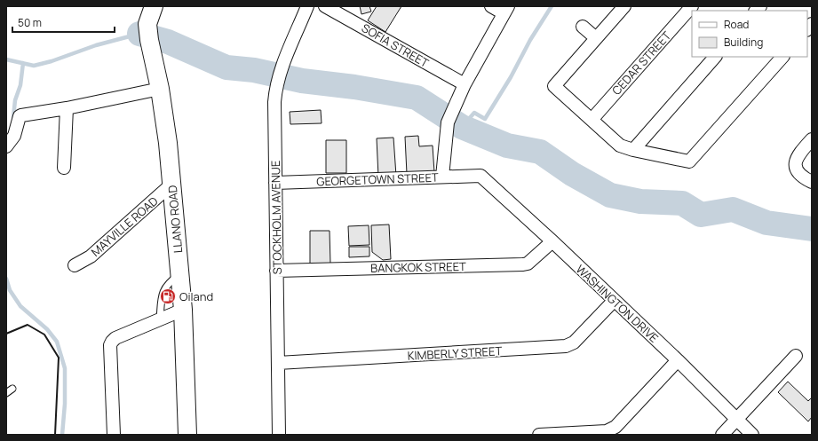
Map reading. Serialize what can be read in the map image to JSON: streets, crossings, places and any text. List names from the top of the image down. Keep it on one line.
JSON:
{"streets":{"main road":["LLANO ROAD"],"street":["SOFIA STREET","CEDAR STREET","GEORGETOWN STREET","STOCKHOLM AVENUE","MAYVILLE ROAD","BANGKOK STREET","WASHINGTON DRIVE","KIMBERLY STREET"]},"crossings":[["GEORGETOWN STREET","STOCKHOLM AVENUE"],["GEORGETOWN STREET","WASHINGTON DRIVE"],["STOCKHOLM AVENUE","BANGKOK STREET"],["STOCKHOLM AVENUE","KIMBERLY STREET"],["LLANO ROAD","MAYVILLE ROAD"],["BANGKOK STREET","WASHINGTON DRIVE"],["WASHINGTON DRIVE","KIMBERLY STREET"]],"places":{"fuel station":["Oiland"]},"legend":["Road","Building"],"scale_bar":"50 m"}
